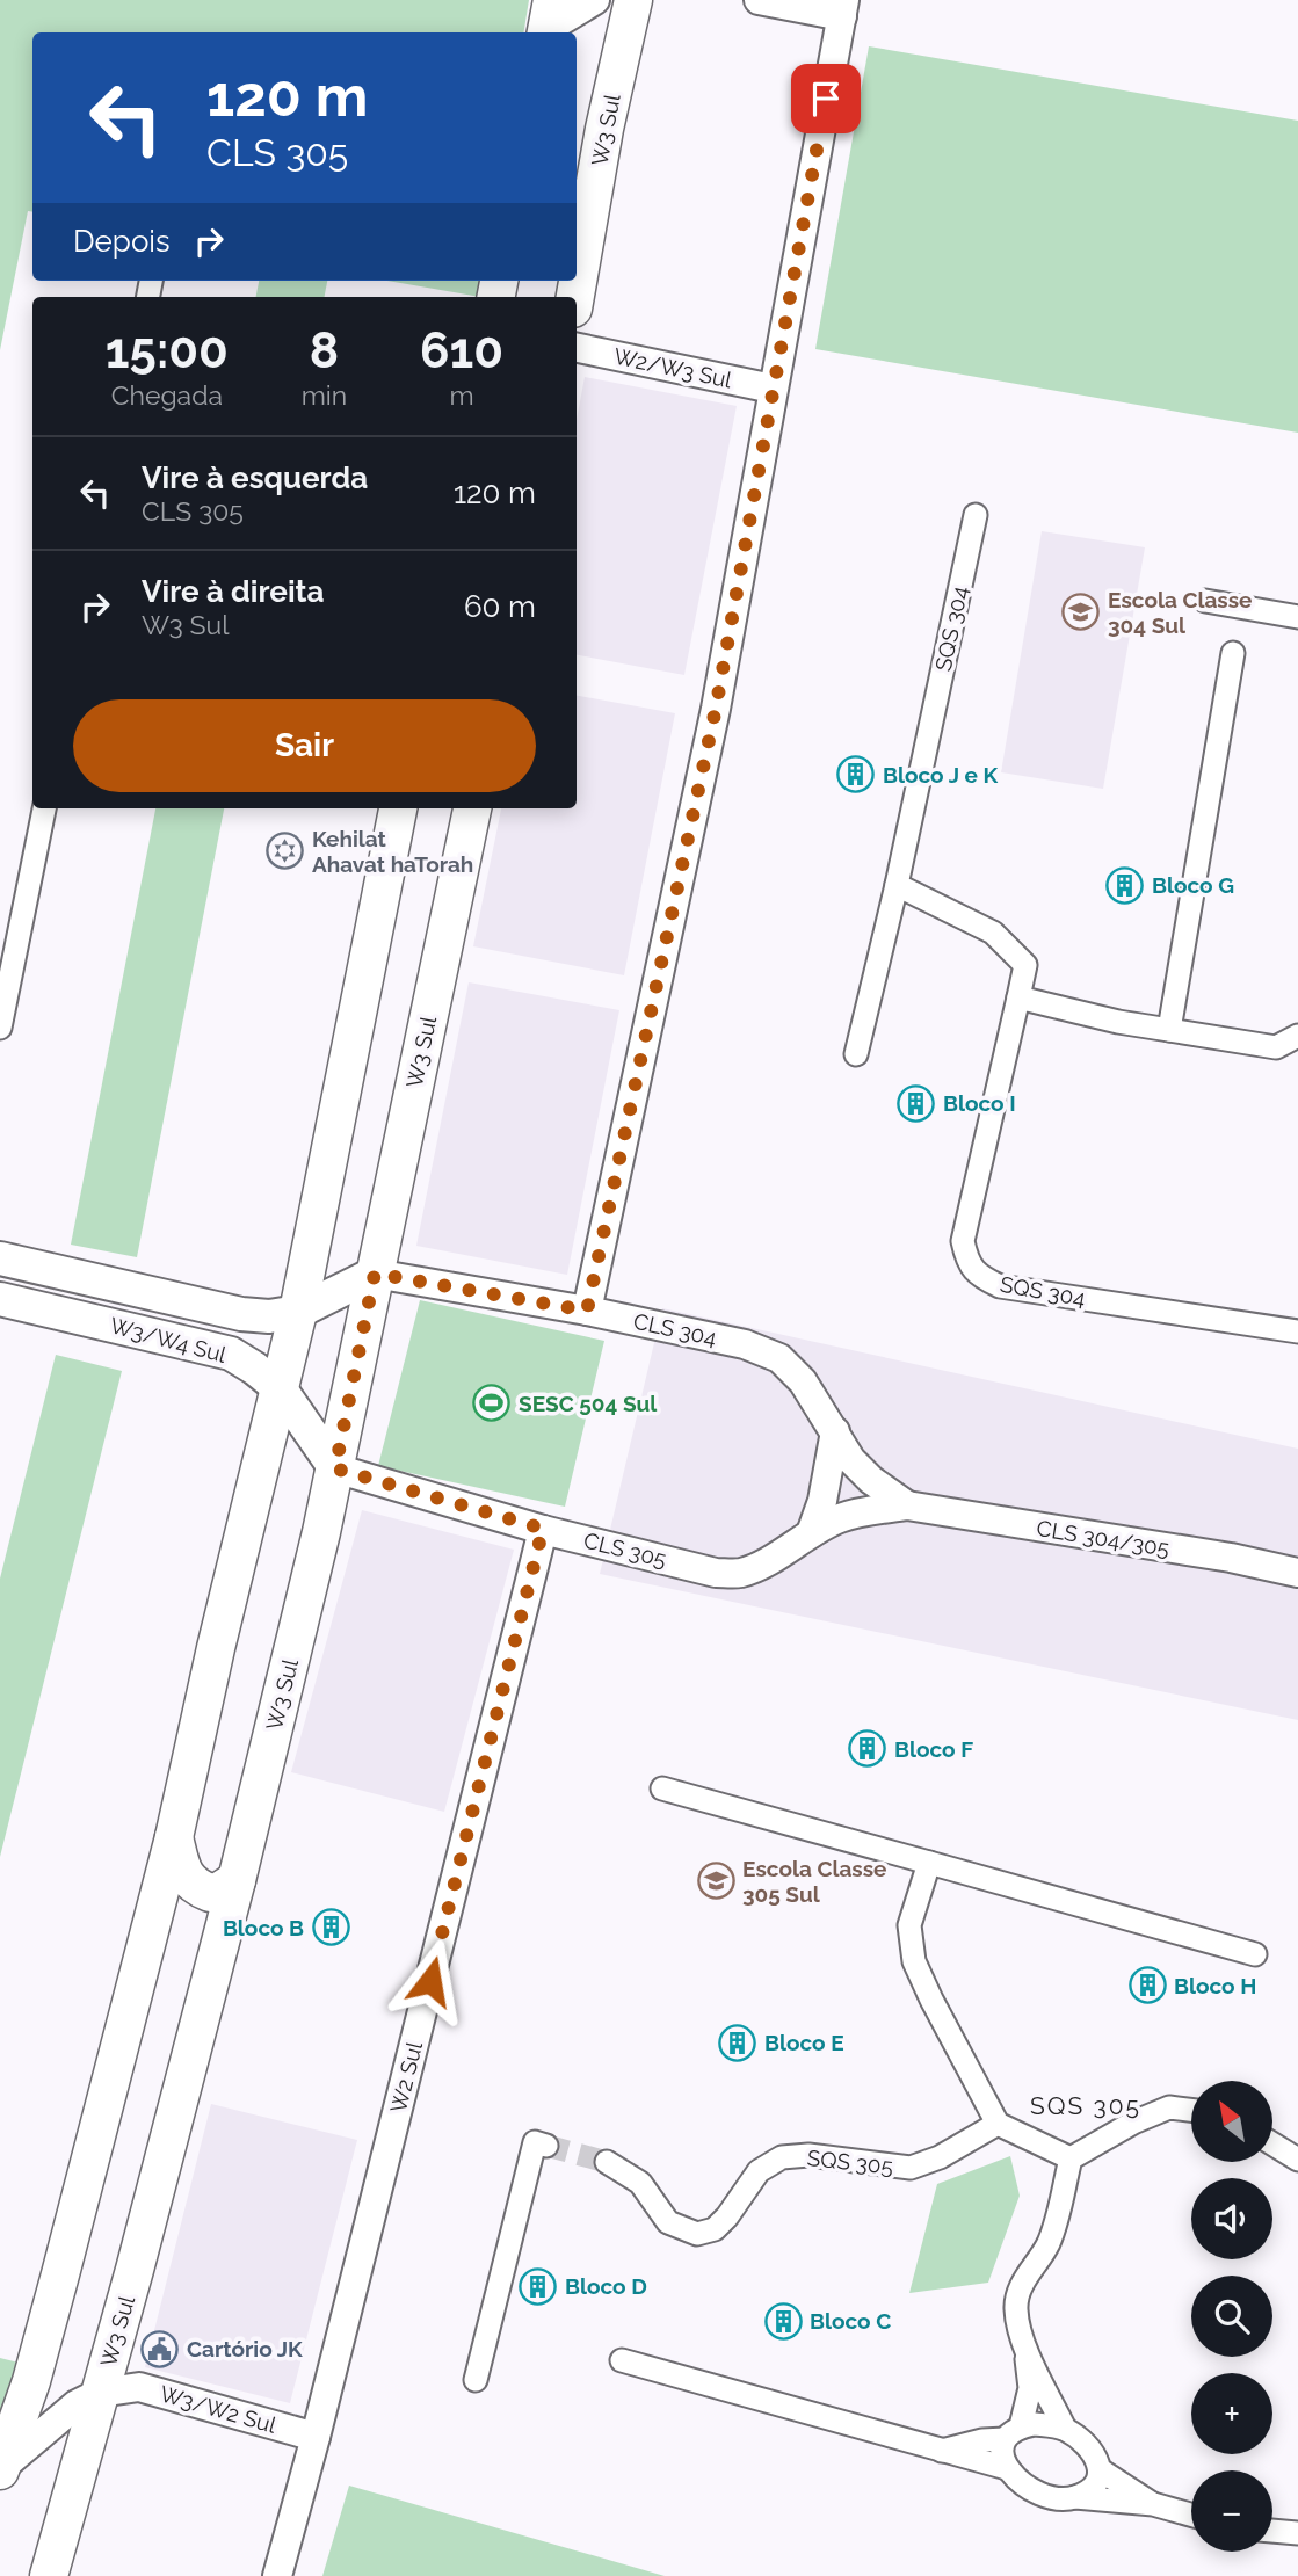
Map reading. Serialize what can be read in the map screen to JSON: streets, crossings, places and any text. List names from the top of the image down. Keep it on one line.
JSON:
{"streets":{"main road":["W3 Sul","W3/W4 Sul"],"street":["W2/W3 Sul","SQS 304","CLS 304","CLS 304/305","CLS 305","W2 Sul","SQS 305","W3/W2 Sul"]},"crossings":[["W3 Sul","CLS 304"],["W3 Sul","W3/W4 Sul"],["W3 Sul","CLS 305"],["W3 Sul","W3/W2 Sul"],["CLS 304","W3/W4 Sul"],["CLS 304","CLS 304/305"],["CLS 304","CLS 305"],["W3/W4 Sul","CLS 305"],["CLS 304/305","CLS 305"],["CLS 305","W2 Sul"],["W2 Sul","W3/W2 Sul"]],"districts":["SQS 305"],"places":{"school or university":["Escola Classe 304 Sul","Escola Classe 305 Sul"],"building":["Bloco J e K","Bloco G","Bloco I","Bloco F","Bloco B","Bloco H","Bloco E","Bloco D","Bloco C"],"synagogue":["Kehilat Ahavat haTorah"],"sports":["SESC 504 Sul"],"public building":["Cartório JK"]},"north":"top left","page":{"turn":["120 m","CLS 305"],"then":"Depois","eta":["15:00","Chegada","8","min","610","m"],"list":[{"name":"Vire à esquerda","note":"CLS 305","value":"120 m"},{"name":"Vire à direita","note":"W3 Sul","value":"60 m"}],"buttons":"Sair","map_buttons":["+","−"]}}
